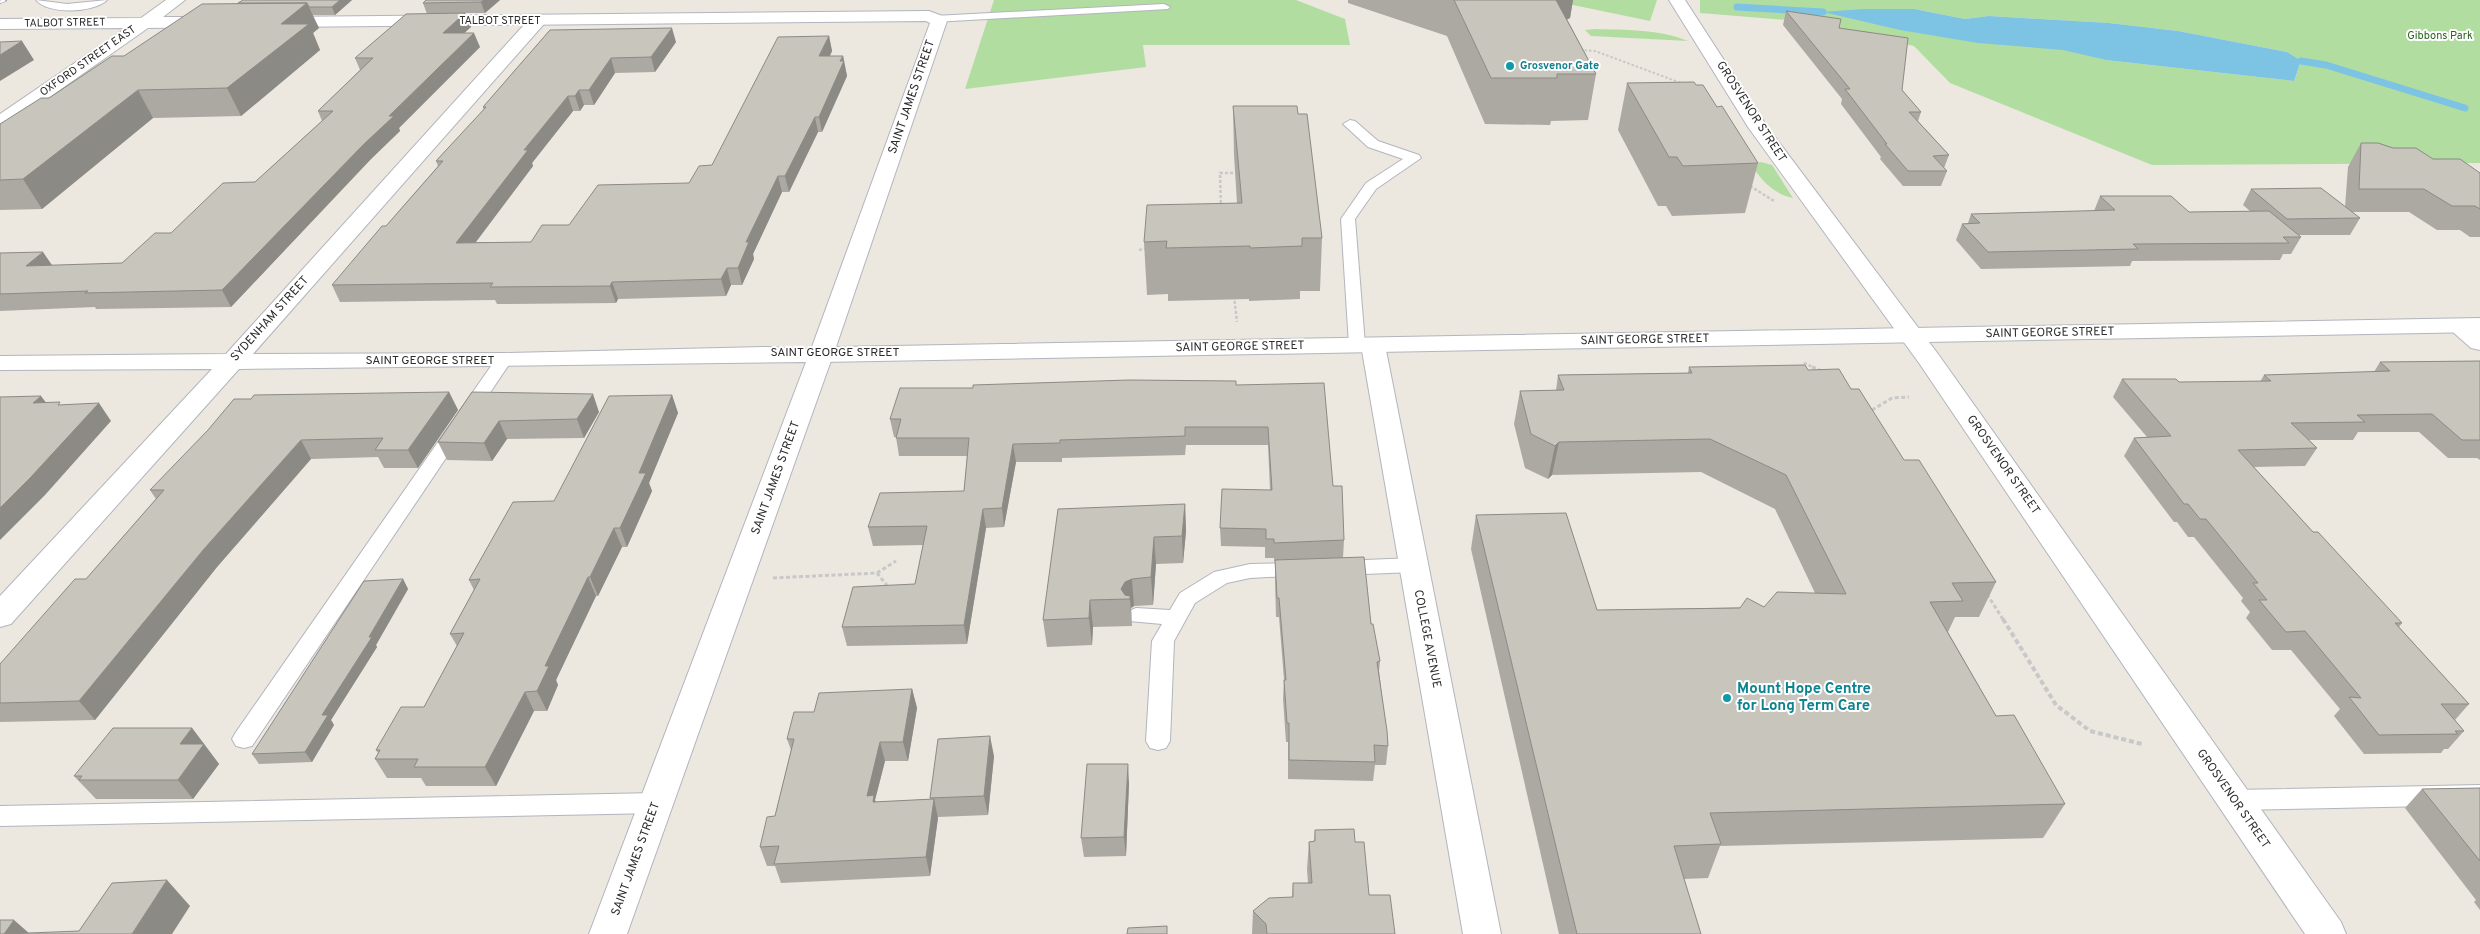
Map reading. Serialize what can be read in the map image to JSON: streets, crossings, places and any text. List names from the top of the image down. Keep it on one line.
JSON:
{"streets":{"street":["TALBOT STREET","OXFORD STREET EAST","SAINT JAMES STREET","GROSVENOR STREET","SYDENHAM STREET","SAINT GEORGE STREET","COLLEGE AVENUE"]},"crossings":[["TALBOT STREET","OXFORD STREET EAST"],["TALBOT STREET","SAINT JAMES STREET"],["TALBOT STREET","SYDENHAM STREET"],["SAINT JAMES STREET","SAINT GEORGE STREET"],["GROSVENOR STREET","SAINT GEORGE STREET"],["SYDENHAM STREET","SAINT GEORGE STREET"],["SAINT GEORGE STREET","COLLEGE AVENUE"]],"parks":["Gibbons Park"],"places":["Grosvenor Gate","Mount Hope Centre for Long Term Care"]}
